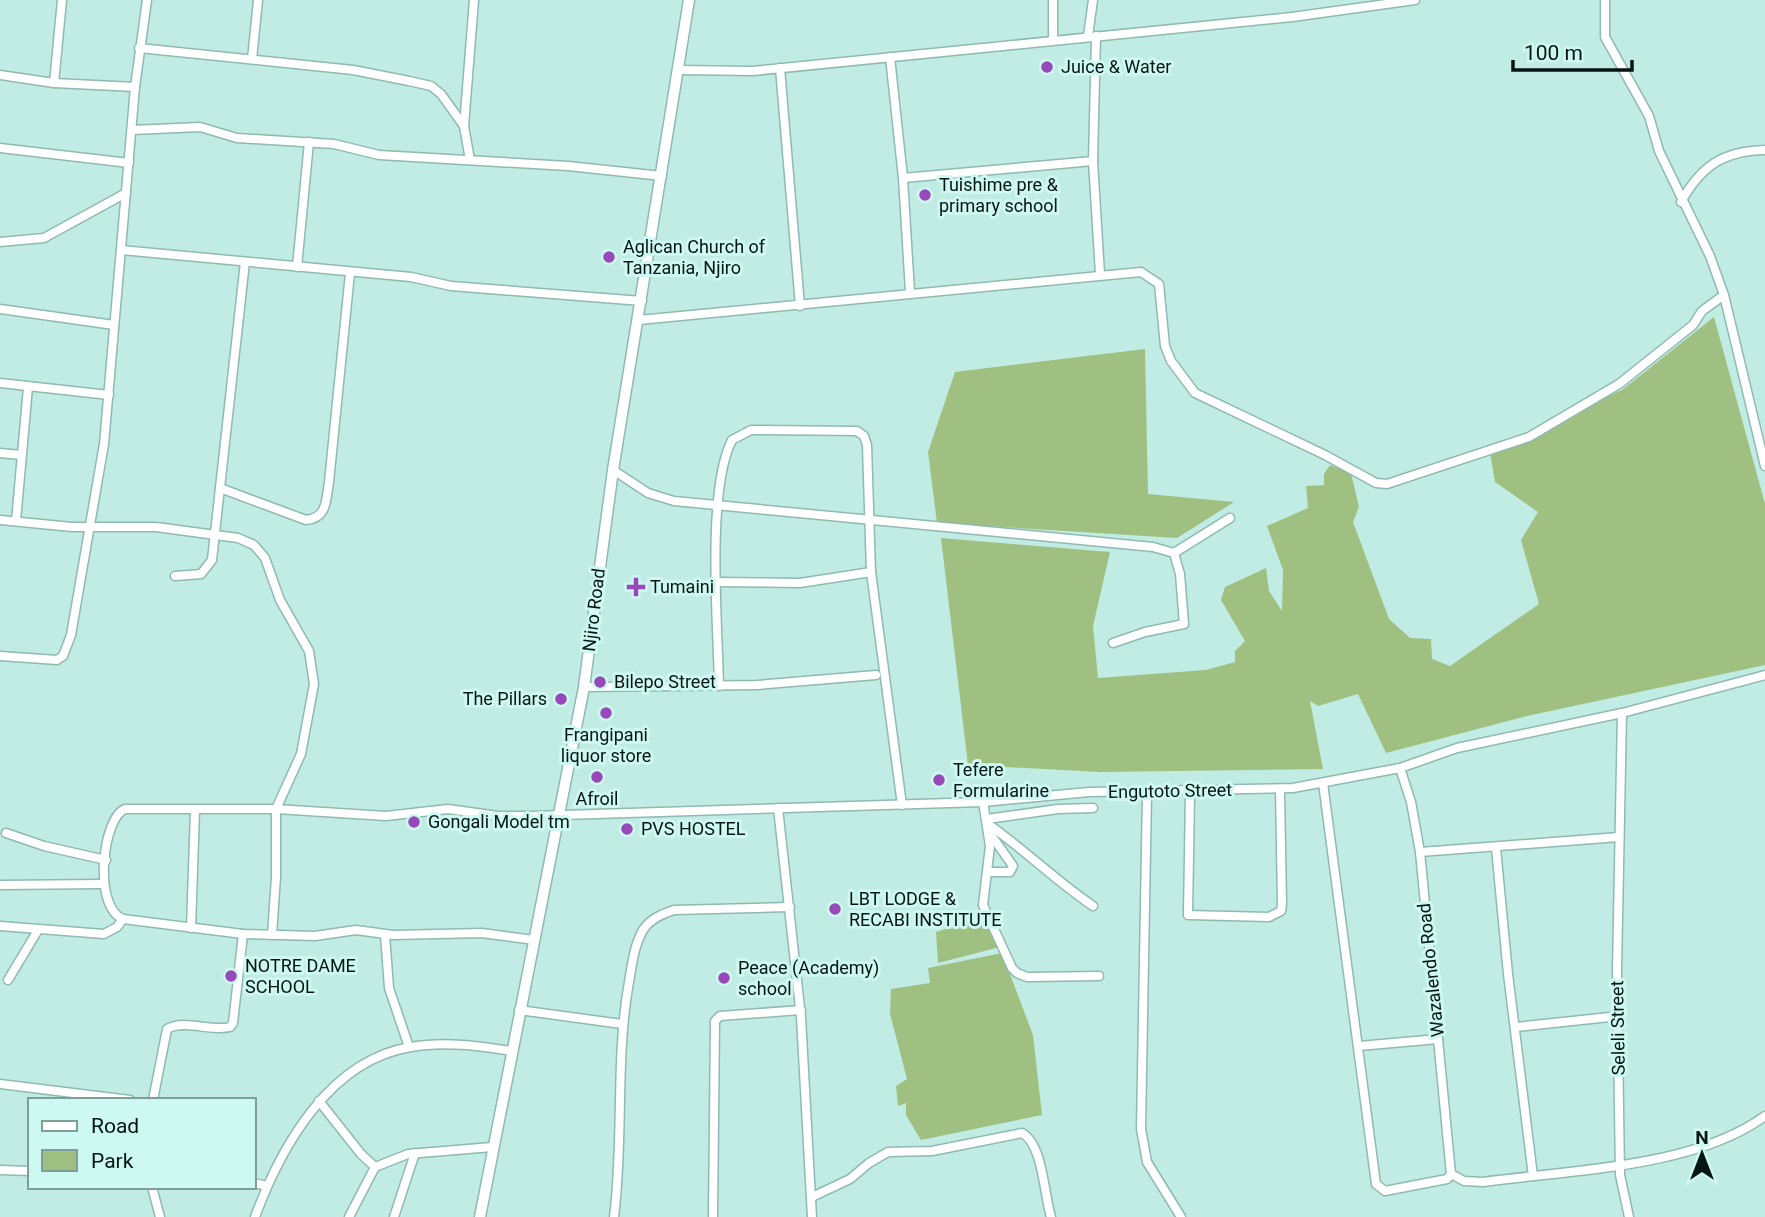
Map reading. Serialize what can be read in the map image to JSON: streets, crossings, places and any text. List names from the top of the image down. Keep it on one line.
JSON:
{"streets":{"street":["Njiro Road","Engutoto Street","Wazalendo Road","Seleli Street"]},"crossings":[["Njiro Road","Engutoto Street"],["Engutoto Street","Wazalendo Road"],["Engutoto Street","Seleli Street"]],"places":{"other":["Juice & Water","Tuishime pre & primary school","Aglican Church of Tanzania, Njiro","Bilepo Street","The Pillars","Frangipani liquor store","Afroil","Tefere Formularine","Gongali Model tm","PVS HOSTEL","LBT LODGE & RECABI INSTITUTE","NOTRE DAME SCHOOL","Peace (Academy) school"],"health":["Tumaini"]},"legend":["Road","Park"],"scale_bar":"100 m","north":"top"}
